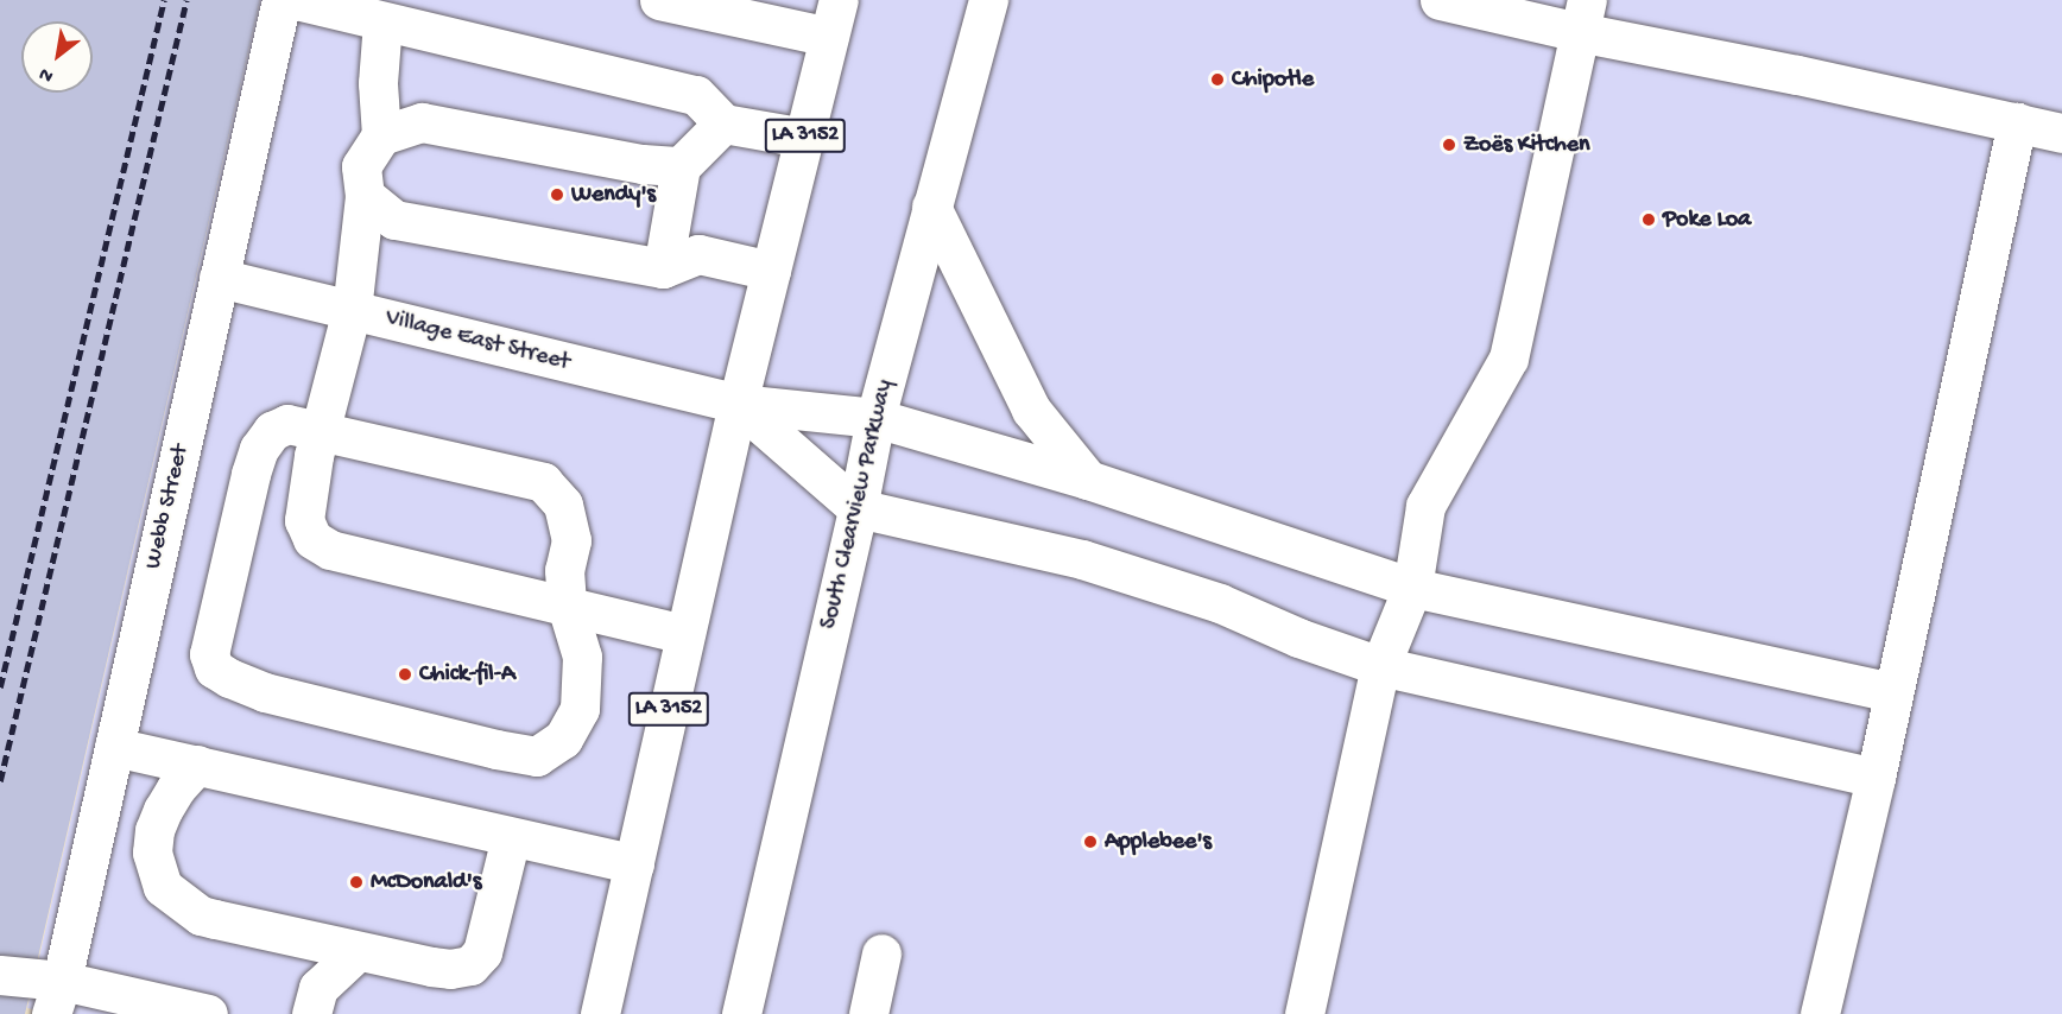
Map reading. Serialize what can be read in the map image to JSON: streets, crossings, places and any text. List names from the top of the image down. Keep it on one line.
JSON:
{"streets":{"main road":["LA 3152","Village East Street","South Clearview Parkway","Webb Street"]},"crossings":[["LA 3152","Village East Street"],["Village East Street","South Clearview Parkway"],["Village East Street","Webb Street"]],"places":["Chipotle","Zoës Kitchen","Wendy's","Poke Loa","Chick-fil-A","Applebee's","McDonald's"],"north":"bottom left"}
